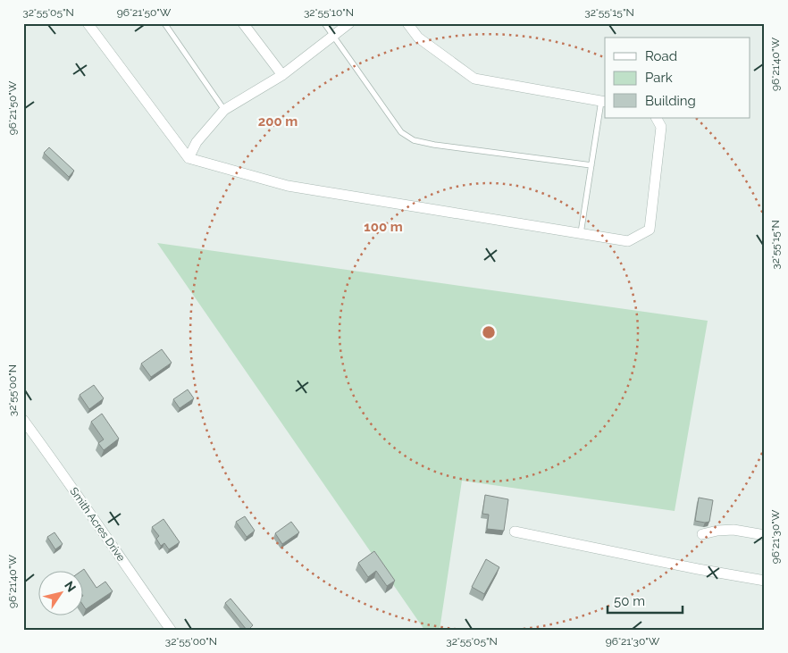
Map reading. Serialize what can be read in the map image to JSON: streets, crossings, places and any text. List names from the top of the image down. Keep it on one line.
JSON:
{"streets":{"street":["Smith Acres Drive"]},"legend":["Road","Park","Building"],"scale_bar":"50 m","north":"top right","coordinates":["32°55'05\"N","96°21'50\"W","32°55'10\"N","32°55'15\"N","96°21'40\"W","32°55'00\"N","96°21'30\"W"],"rings":["200 m","100 m"]}
